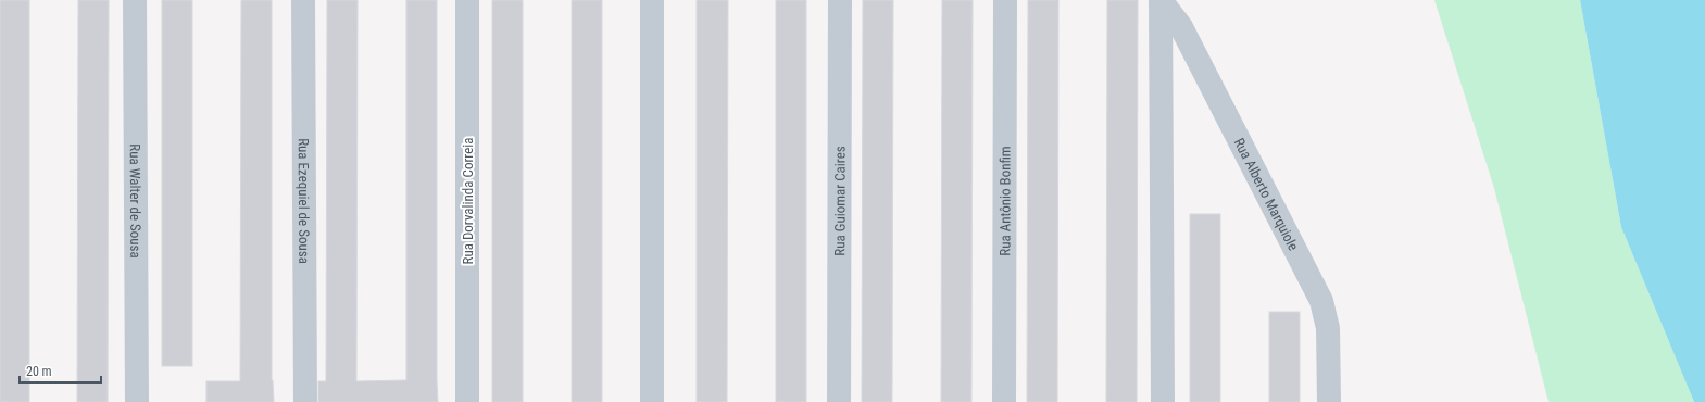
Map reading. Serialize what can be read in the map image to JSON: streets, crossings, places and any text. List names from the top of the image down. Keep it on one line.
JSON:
{"streets":{"street":["Rua Alberto Marquiole","Rua Walter de Sousa","Rua Ezequiel de Sousa","Rua Dorvalinda Correia","Rua Guiomar Caires","Rua Antônio Bonfim"]},"scale_bar":"20 m"}
